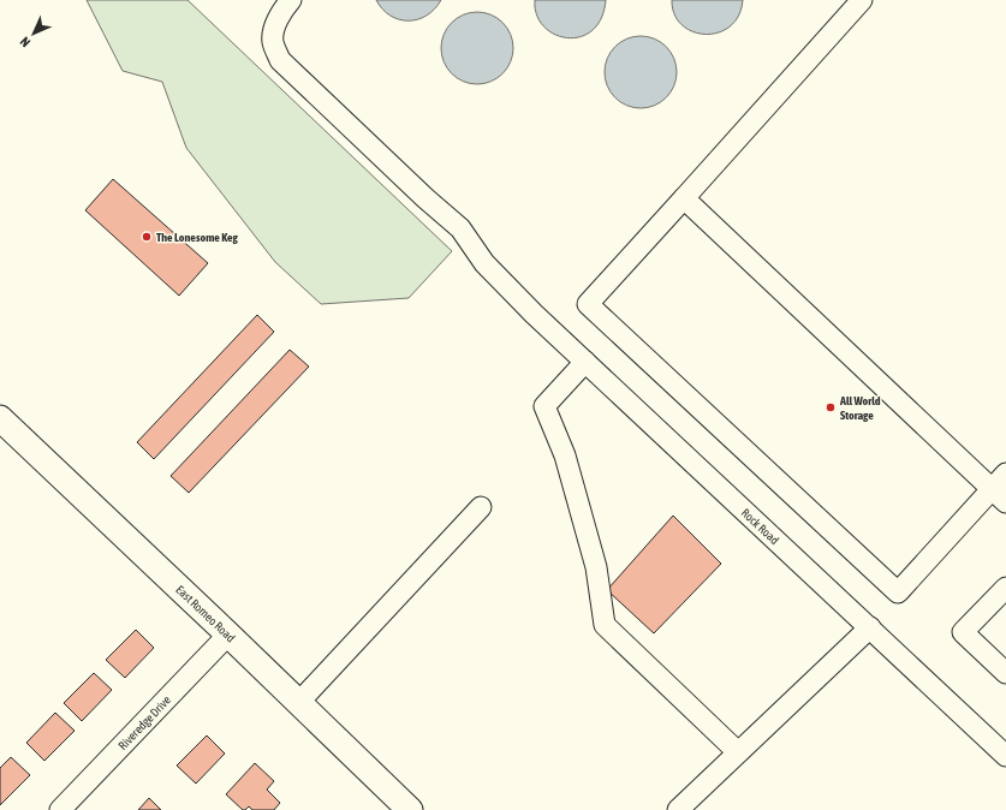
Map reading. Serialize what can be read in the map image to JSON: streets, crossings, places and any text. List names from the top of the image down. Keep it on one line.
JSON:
{"streets":{"main road":["East Romeo Road"],"street":["Rock Road","Riveredge Drive"]},"crossings":[["East Romeo Road","Riveredge Drive"]],"places":["The Lonesome Keg","All World Storage"],"north":"bottom left"}
